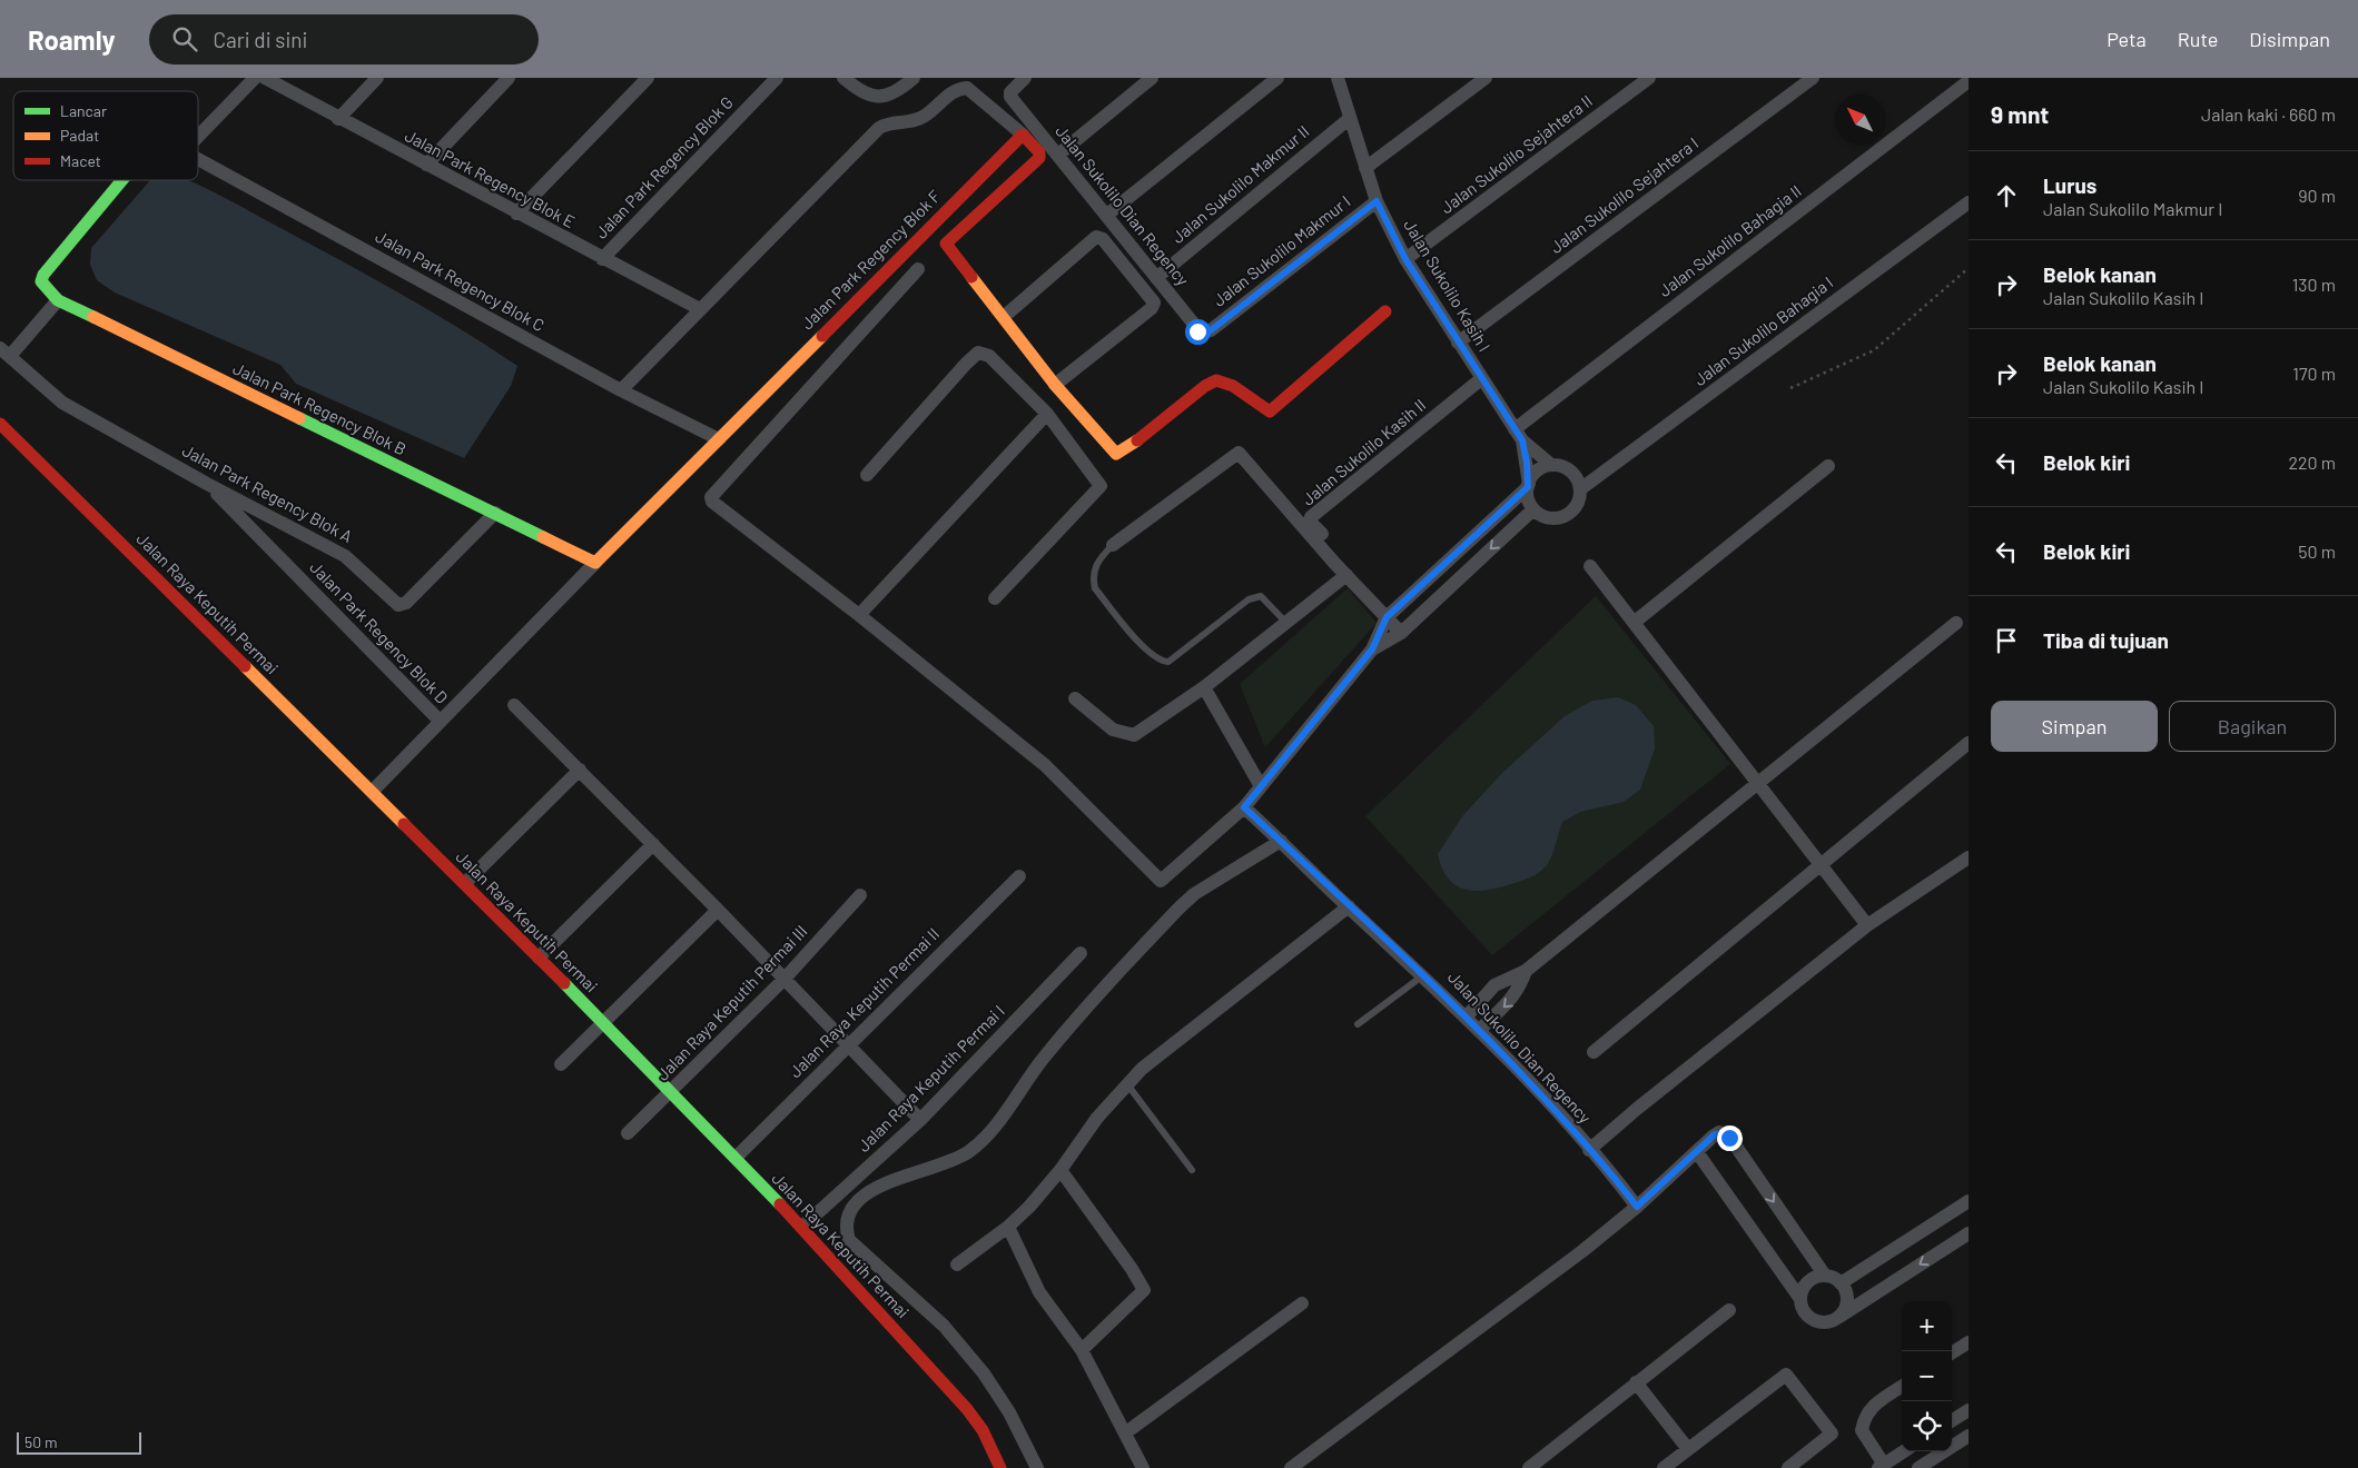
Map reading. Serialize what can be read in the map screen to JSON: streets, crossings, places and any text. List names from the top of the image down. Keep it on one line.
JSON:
{"streets":{"street":["Jalan Sukolilo Sejahtera II","Jalan Park Regency Blok G","Jalan Park Regency Blok E","Jalan Sukolilo Makmur II","Jalan Sukolilo Sejahtera I","Jalan Sukolilo Dian Regency","Jalan Sukolilo Bahagia II","Jalan Sukolilo Makmur I","Jalan Park Regency Blok F","Jalan Park Regency Blok C","Jalan Sukolilo Kasih I","Jalan Sukolilo Bahagia I","Jalan Park Regency Blok B","Jalan Sukolilo Kasih II","Jalan Park Regency Blok A","Jalan Raya Keputih Permai","Jalan Park Regency Blok D","Jalan Raya Keputih Permai III","Jalan Raya Keputih Permai II","Jalan Raya Keputih Permai I"]},"crossings":[["Jalan Sukolilo Sejahtera II","Jalan Sukolilo Kasih I"],["Jalan Park Regency Blok G","Jalan Park Regency Blok E"],["Jalan Sukolilo Makmur II","Jalan Sukolilo Dian Regency"],["Jalan Sukolilo Makmur II","Jalan Sukolilo Kasih I"],["Jalan Sukolilo Sejahtera I","Jalan Sukolilo Kasih I"],["Jalan Sukolilo Dian Regency","Jalan Sukolilo Makmur I"],["Jalan Sukolilo Bahagia II","Jalan Sukolilo Kasih I"],["Jalan Sukolilo Makmur I","Jalan Sukolilo Kasih I"],["Jalan Park Regency Blok F","Jalan Park Regency Blok C"],["Jalan Sukolilo Kasih I","Jalan Sukolilo Bahagia I"],["Jalan Sukolilo Kasih I","Jalan Sukolilo Kasih II"],["Jalan Park Regency Blok B","Jalan Park Regency Blok A"],["Jalan Park Regency Blok B","Jalan Park Regency Blok D"],["Jalan Park Regency Blok A","Jalan Park Regency Blok D"],["Jalan Raya Keputih Permai","Jalan Raya Keputih Permai III"],["Jalan Raya Keputih Permai","Jalan Raya Keputih Permai II"],["Jalan Raya Keputih Permai","Jalan Raya Keputih Permai I"]],"legend":["Lancar","Padat","Macet"],"scale_bar":"50 m","north":"top left","page":{"header":"Roamly","search":"Cari di sini","nav":["Peta","Rute","Disimpan"],"heading":["9 mnt","Jalan kaki · 660 m"],"list":[["Lurus","Jalan Sukolilo Makmur I","90 m"],["Belok kanan","Jalan Sukolilo Kasih I","130 m"],["Belok kanan","Jalan Sukolilo Kasih I","170 m"],["Belok kiri","220 m"],["Belok kiri","50 m"],"Tiba di tujuan"],"buttons":["Simpan","Bagikan"],"map_buttons":["+","−"],"scale":"50 m"}}
